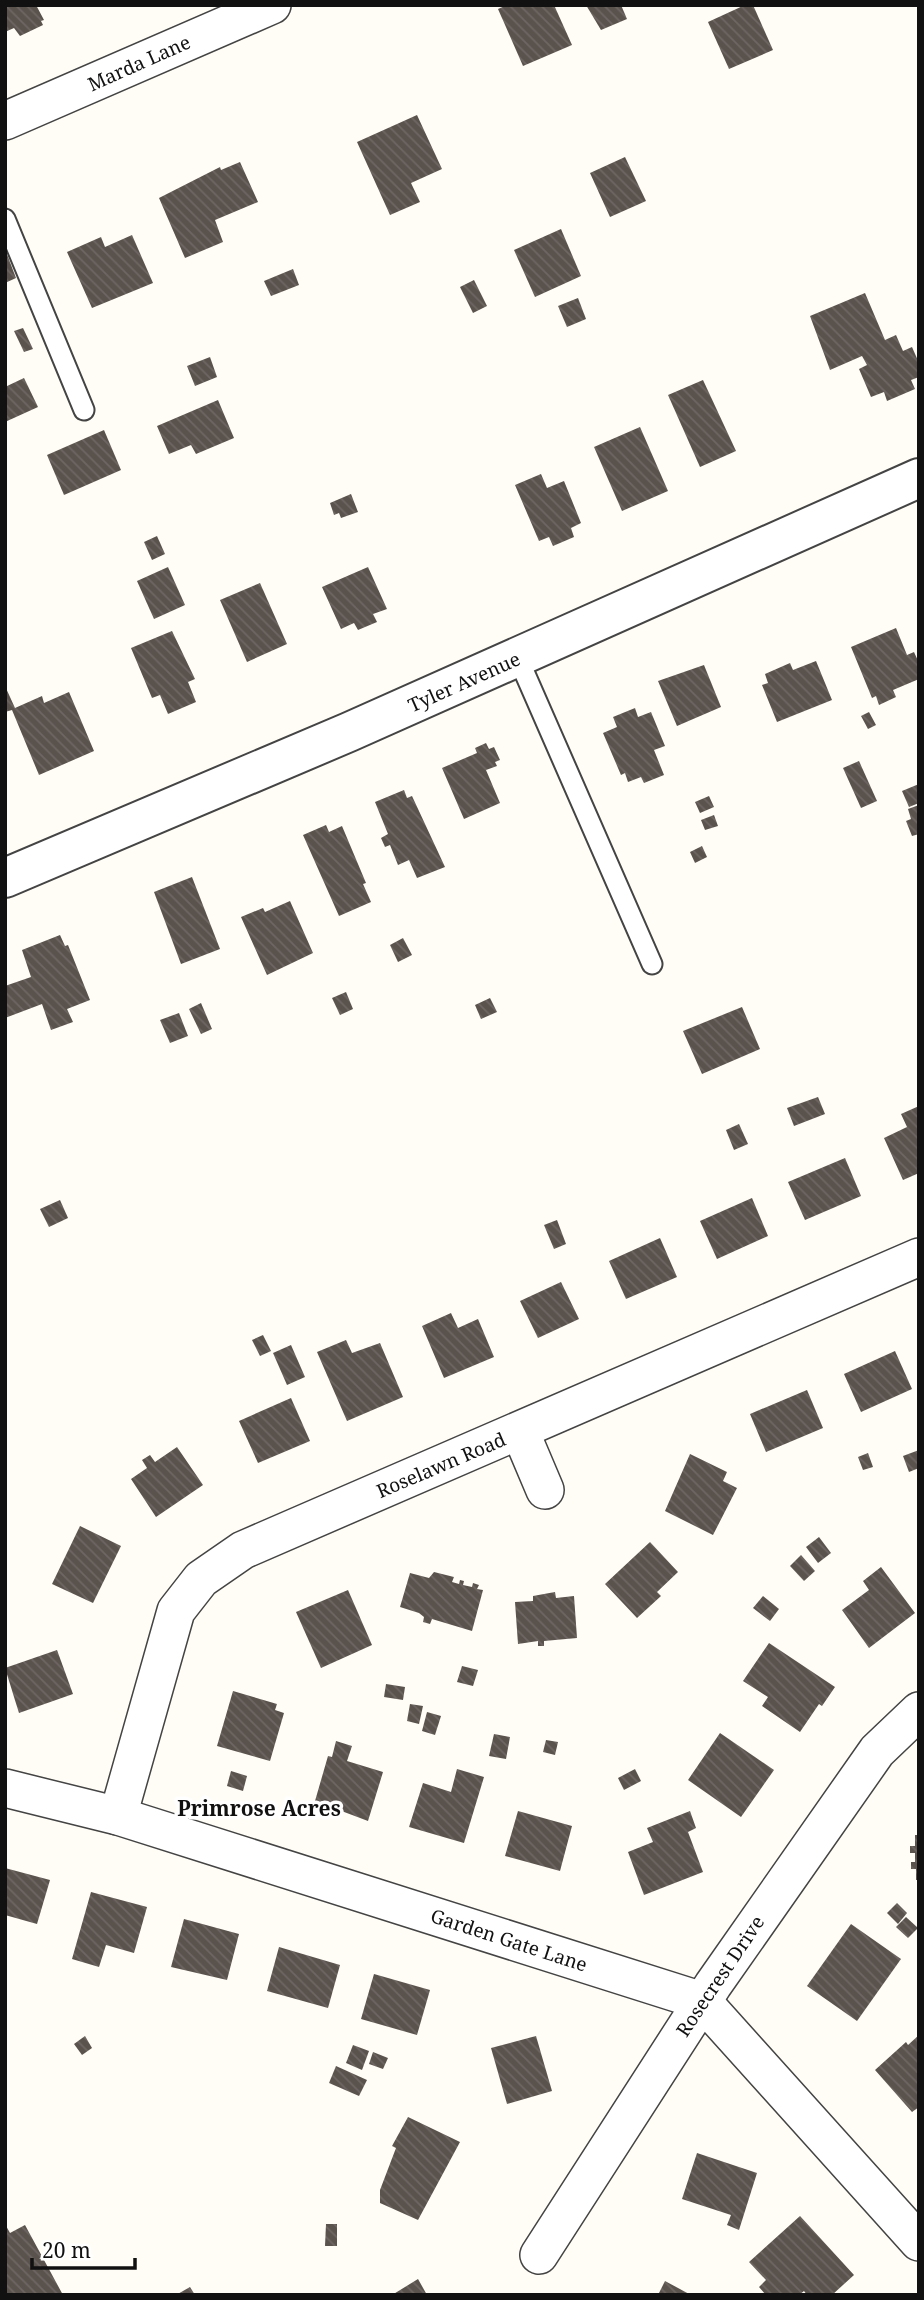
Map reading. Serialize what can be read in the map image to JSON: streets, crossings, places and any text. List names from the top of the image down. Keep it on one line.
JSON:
{"streets":{"street":["Marda Lane","Tyler Avenue","Roselawn Road","Garden Gate Lane","Rosecrest Drive"]},"crossings":[["Roselawn Road","Garden Gate Lane"],["Garden Gate Lane","Rosecrest Drive"]],"districts":["Primrose Acres"],"scale_bar":"20 m"}
